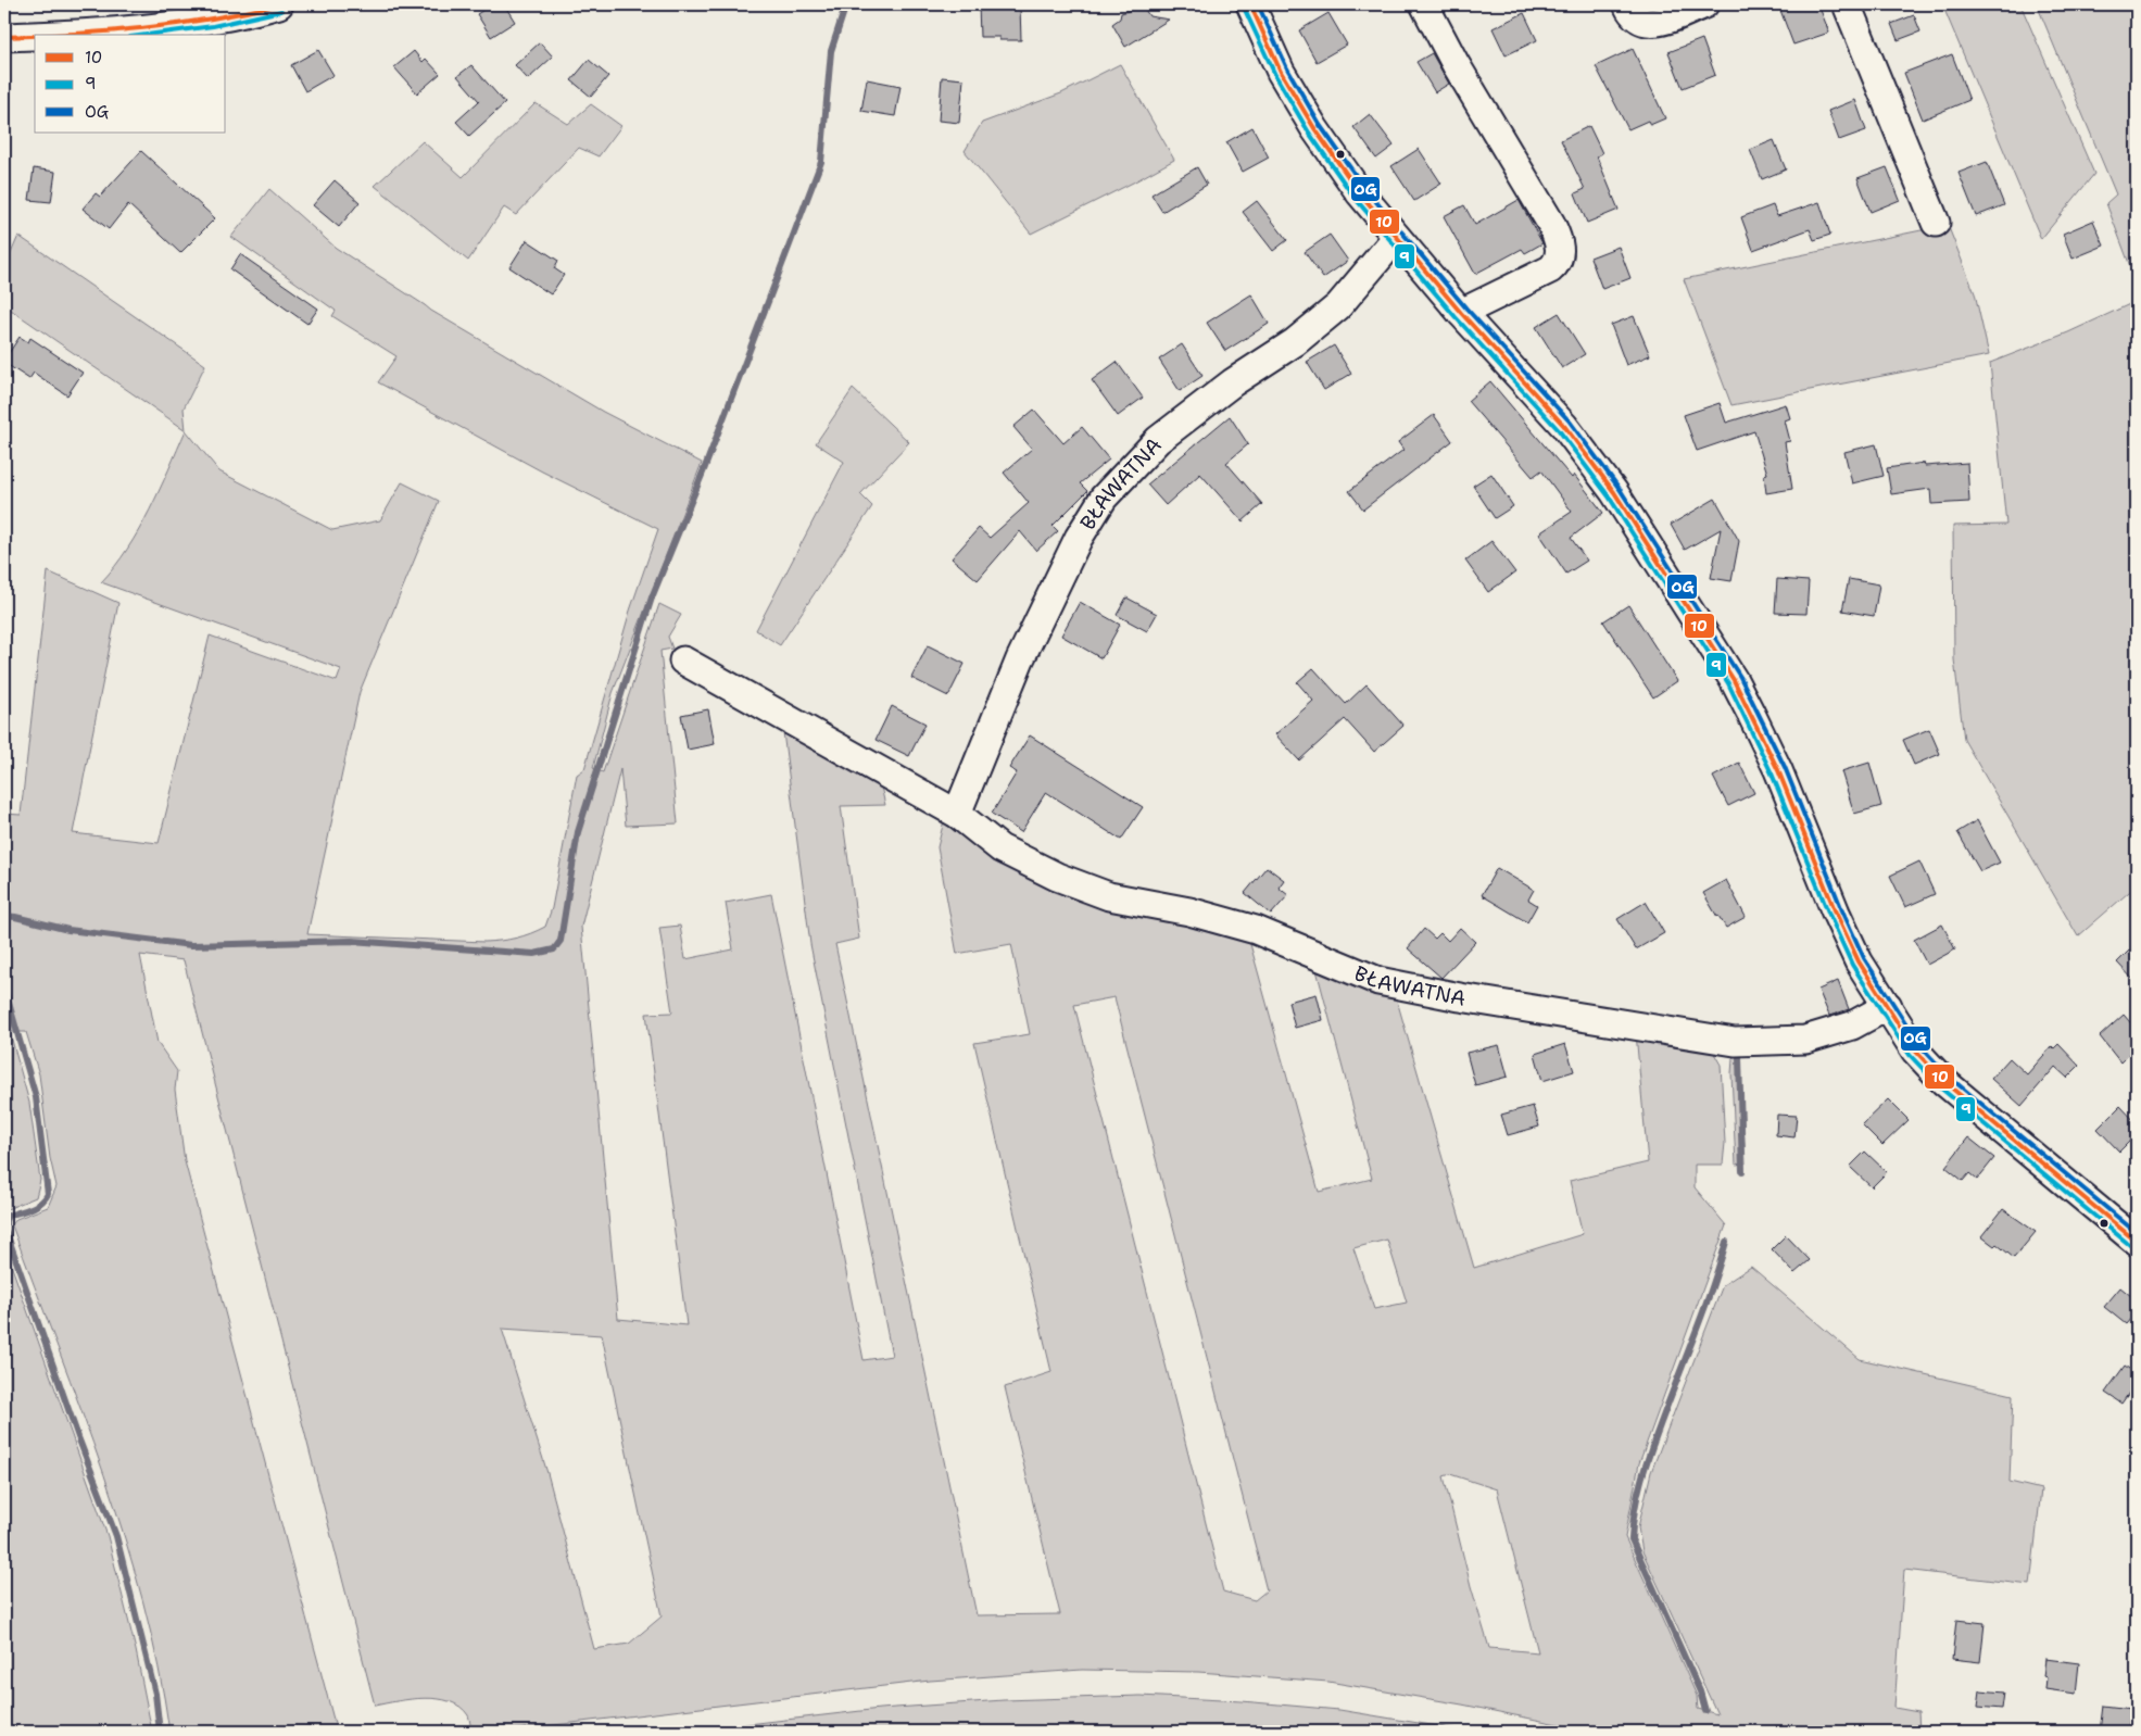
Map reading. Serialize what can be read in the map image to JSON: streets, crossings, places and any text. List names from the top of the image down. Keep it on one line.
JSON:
{"streets":{"street":["BŁAWATNA"]},"lines":["transit line 10","transit line OG","transit line 9"],"legend":["10","9","OG"]}
